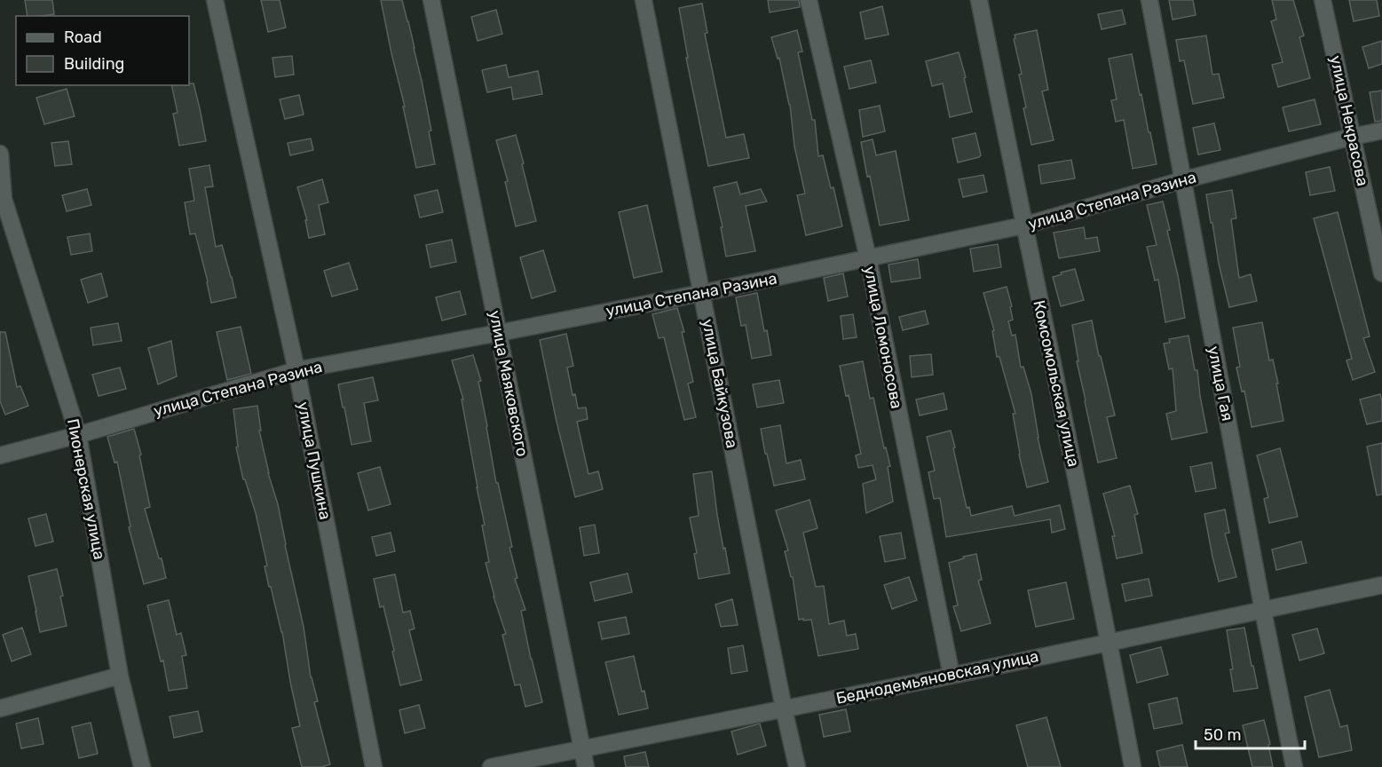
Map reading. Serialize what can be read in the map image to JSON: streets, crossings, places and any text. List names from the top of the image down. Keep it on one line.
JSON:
{"streets":{"street":["улица Некрасова","улица Степана Разина","улица Ломоносова","улица Маяковского","улица Байкузова","Комсомольская улица","улица Гая","улица Пушкина","Пионерская улица","Беднодемьяновская улица"]},"crossings":[["улица Некрасова","улица Степана Разина"],["улица Степана Разина","улица Ломоносова"],["улица Степана Разина","улица Маяковского"],["улица Степана Разина","улица Байкузова"],["улица Степана Разина","Комсомольская улица"],["улица Степана Разина","улица Гая"],["улица Степана Разина","улица Пушкина"],["улица Степана Разина","Пионерская улица"],["улица Ломоносова","Беднодемьяновская улица"],["улица Маяковского","Беднодемьяновская улица"],["улица Байкузова","Беднодемьяновская улица"],["Комсомольская улица","Беднодемьяновская улица"],["улица Гая","Беднодемьяновская улица"]],"legend":["Road","Building"],"scale_bar":"50 m"}
